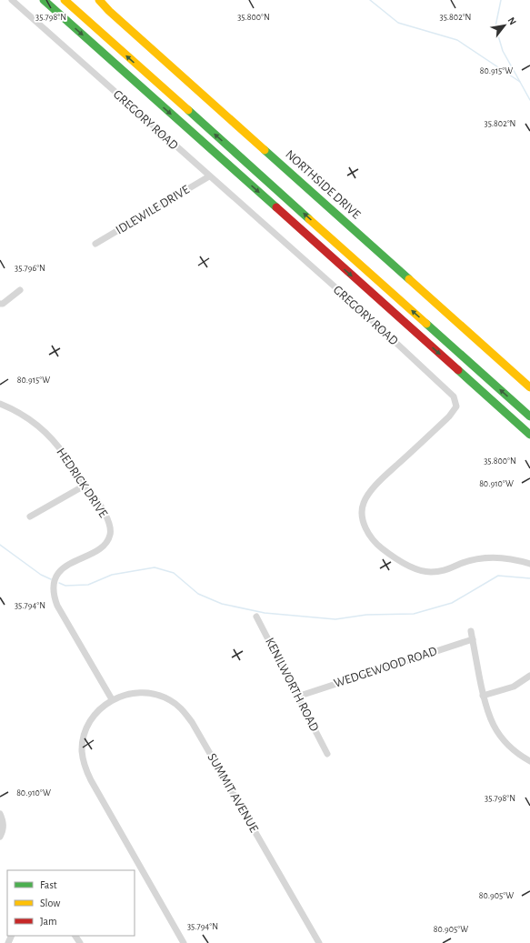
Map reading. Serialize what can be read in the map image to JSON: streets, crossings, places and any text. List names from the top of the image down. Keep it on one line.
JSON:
{"streets":{"main road":["NORTHSIDE DRIVE"],"street":["GREGORY ROAD","IDLEWILE DRIVE","HEDRICK DRIVE","WEDGEWOOD ROAD","KENILWORTH ROAD","SUMMIT AVENUE"]},"crossings":[["GREGORY ROAD","IDLEWILE DRIVE"],["HEDRICK DRIVE","SUMMIT AVENUE"],["WEDGEWOOD ROAD","KENILWORTH ROAD"]],"legend":["Fast","Slow","Jam"],"north":"top right","coordinates":["35.798°N","35.800°N","35.802°N","80.915°W","35.796°N","80.910°W","35.794°N","80.905°W"]}
